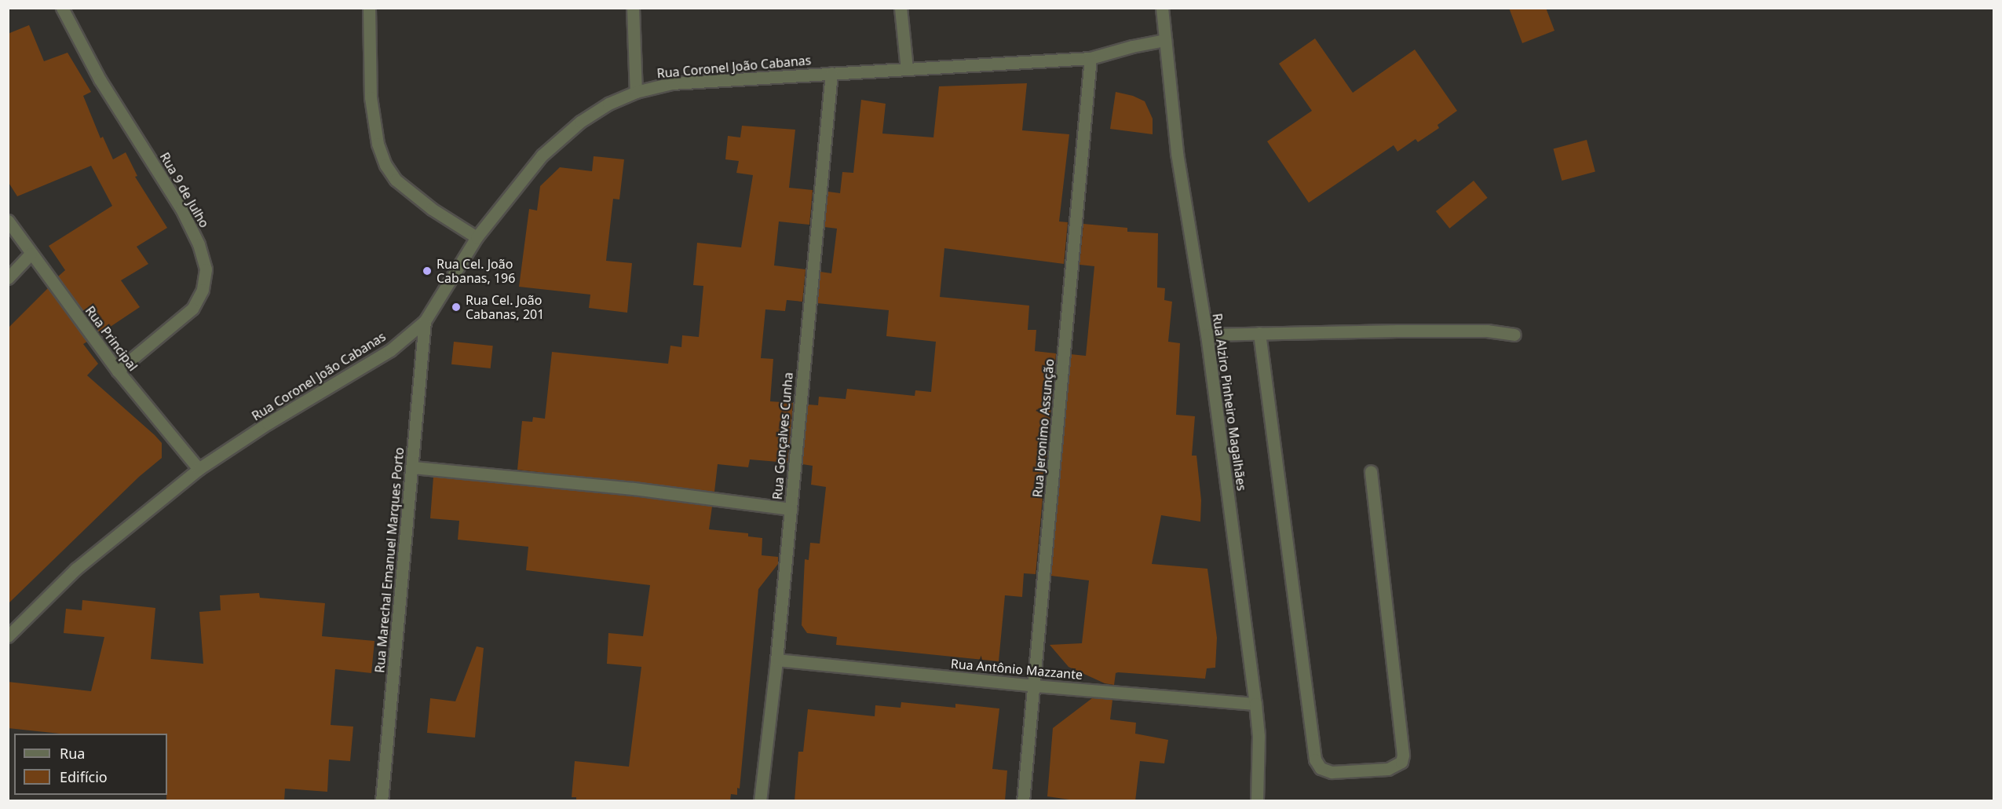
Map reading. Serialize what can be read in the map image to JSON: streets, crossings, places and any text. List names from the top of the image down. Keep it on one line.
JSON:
{"streets":{"street":["Rua Coronel João Cabanas","Rua 9 de Julho","Rua Principal","Rua Alziro Pinheiro Magalhães","Rua Jeronimo Assunção","Rua Gonçalves Cunha","Rua Marechal Emanuel Marques Porto","Rua Antônio Mazzante"]},"crossings":[["Rua Coronel João Cabanas","Rua Principal"],["Rua Coronel João Cabanas","Rua Alziro Pinheiro Magalhães"],["Rua Coronel João Cabanas","Rua Jeronimo Assunção"],["Rua Coronel João Cabanas","Rua Gonçalves Cunha"],["Rua Coronel João Cabanas","Rua Marechal Emanuel Marques Porto"],["Rua 9 de Julho","Rua Principal"],["Rua Alziro Pinheiro Magalhães","Rua Antônio Mazzante"],["Rua Jeronimo Assunção","Rua Antônio Mazzante"],["Rua Gonçalves Cunha","Rua Antônio Mazzante"]],"places":["Rua Cel. João Cabanas, 196","Rua Cel. João Cabanas, 201"],"legend":["Rua","Edifício"]}
